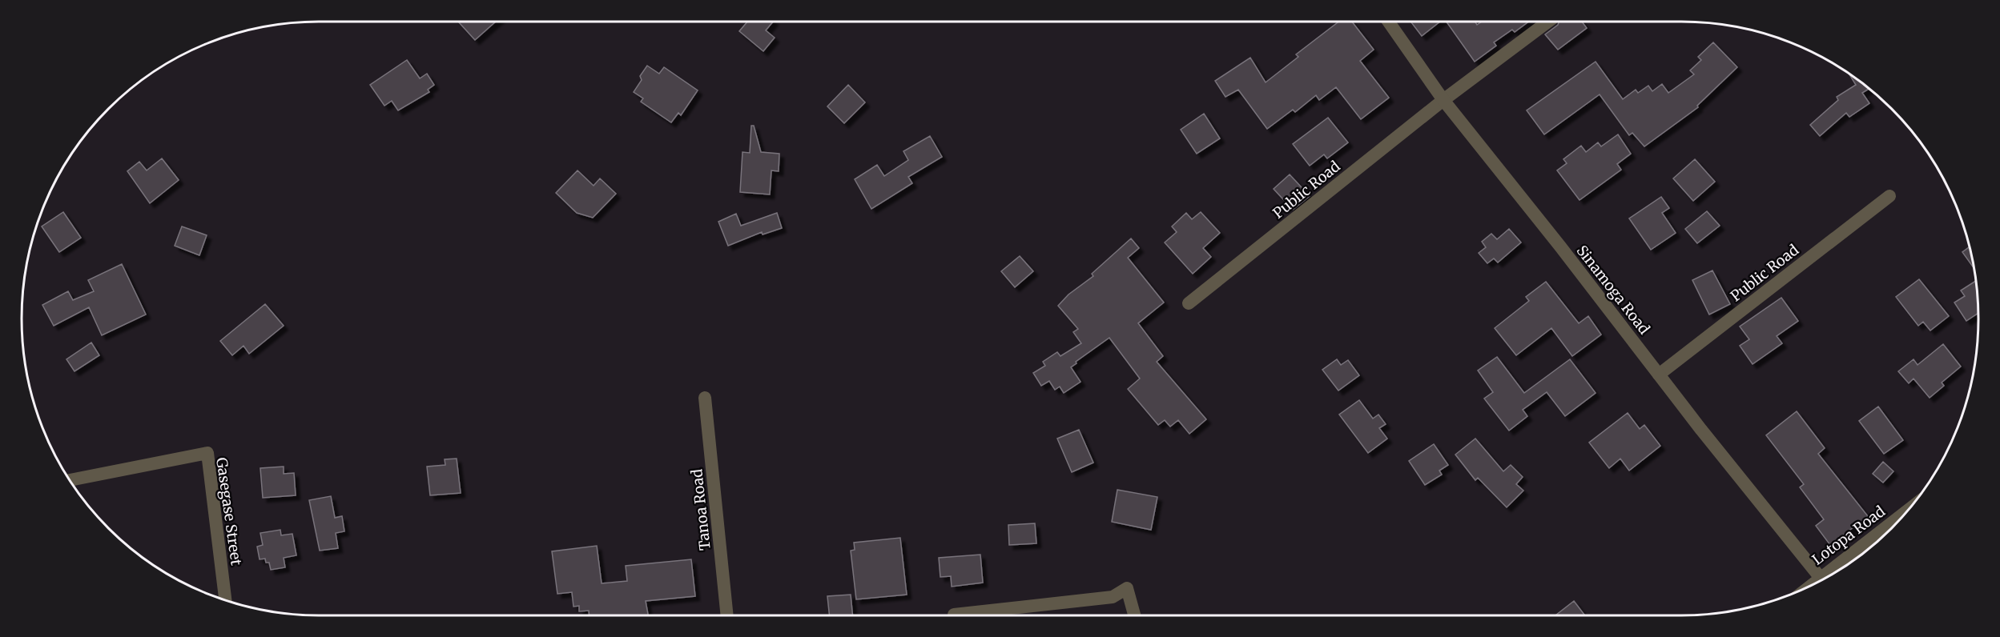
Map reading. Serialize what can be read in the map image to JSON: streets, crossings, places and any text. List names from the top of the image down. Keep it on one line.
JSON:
{"streets":{"street":["Public Road","Sinamoga Road","Tanoa Road","Gasegase Street","Lotopa Road"]},"crossings":[["Public Road","Sinamoga Road"],["Sinamoga Road","Lotopa Road"]]}
